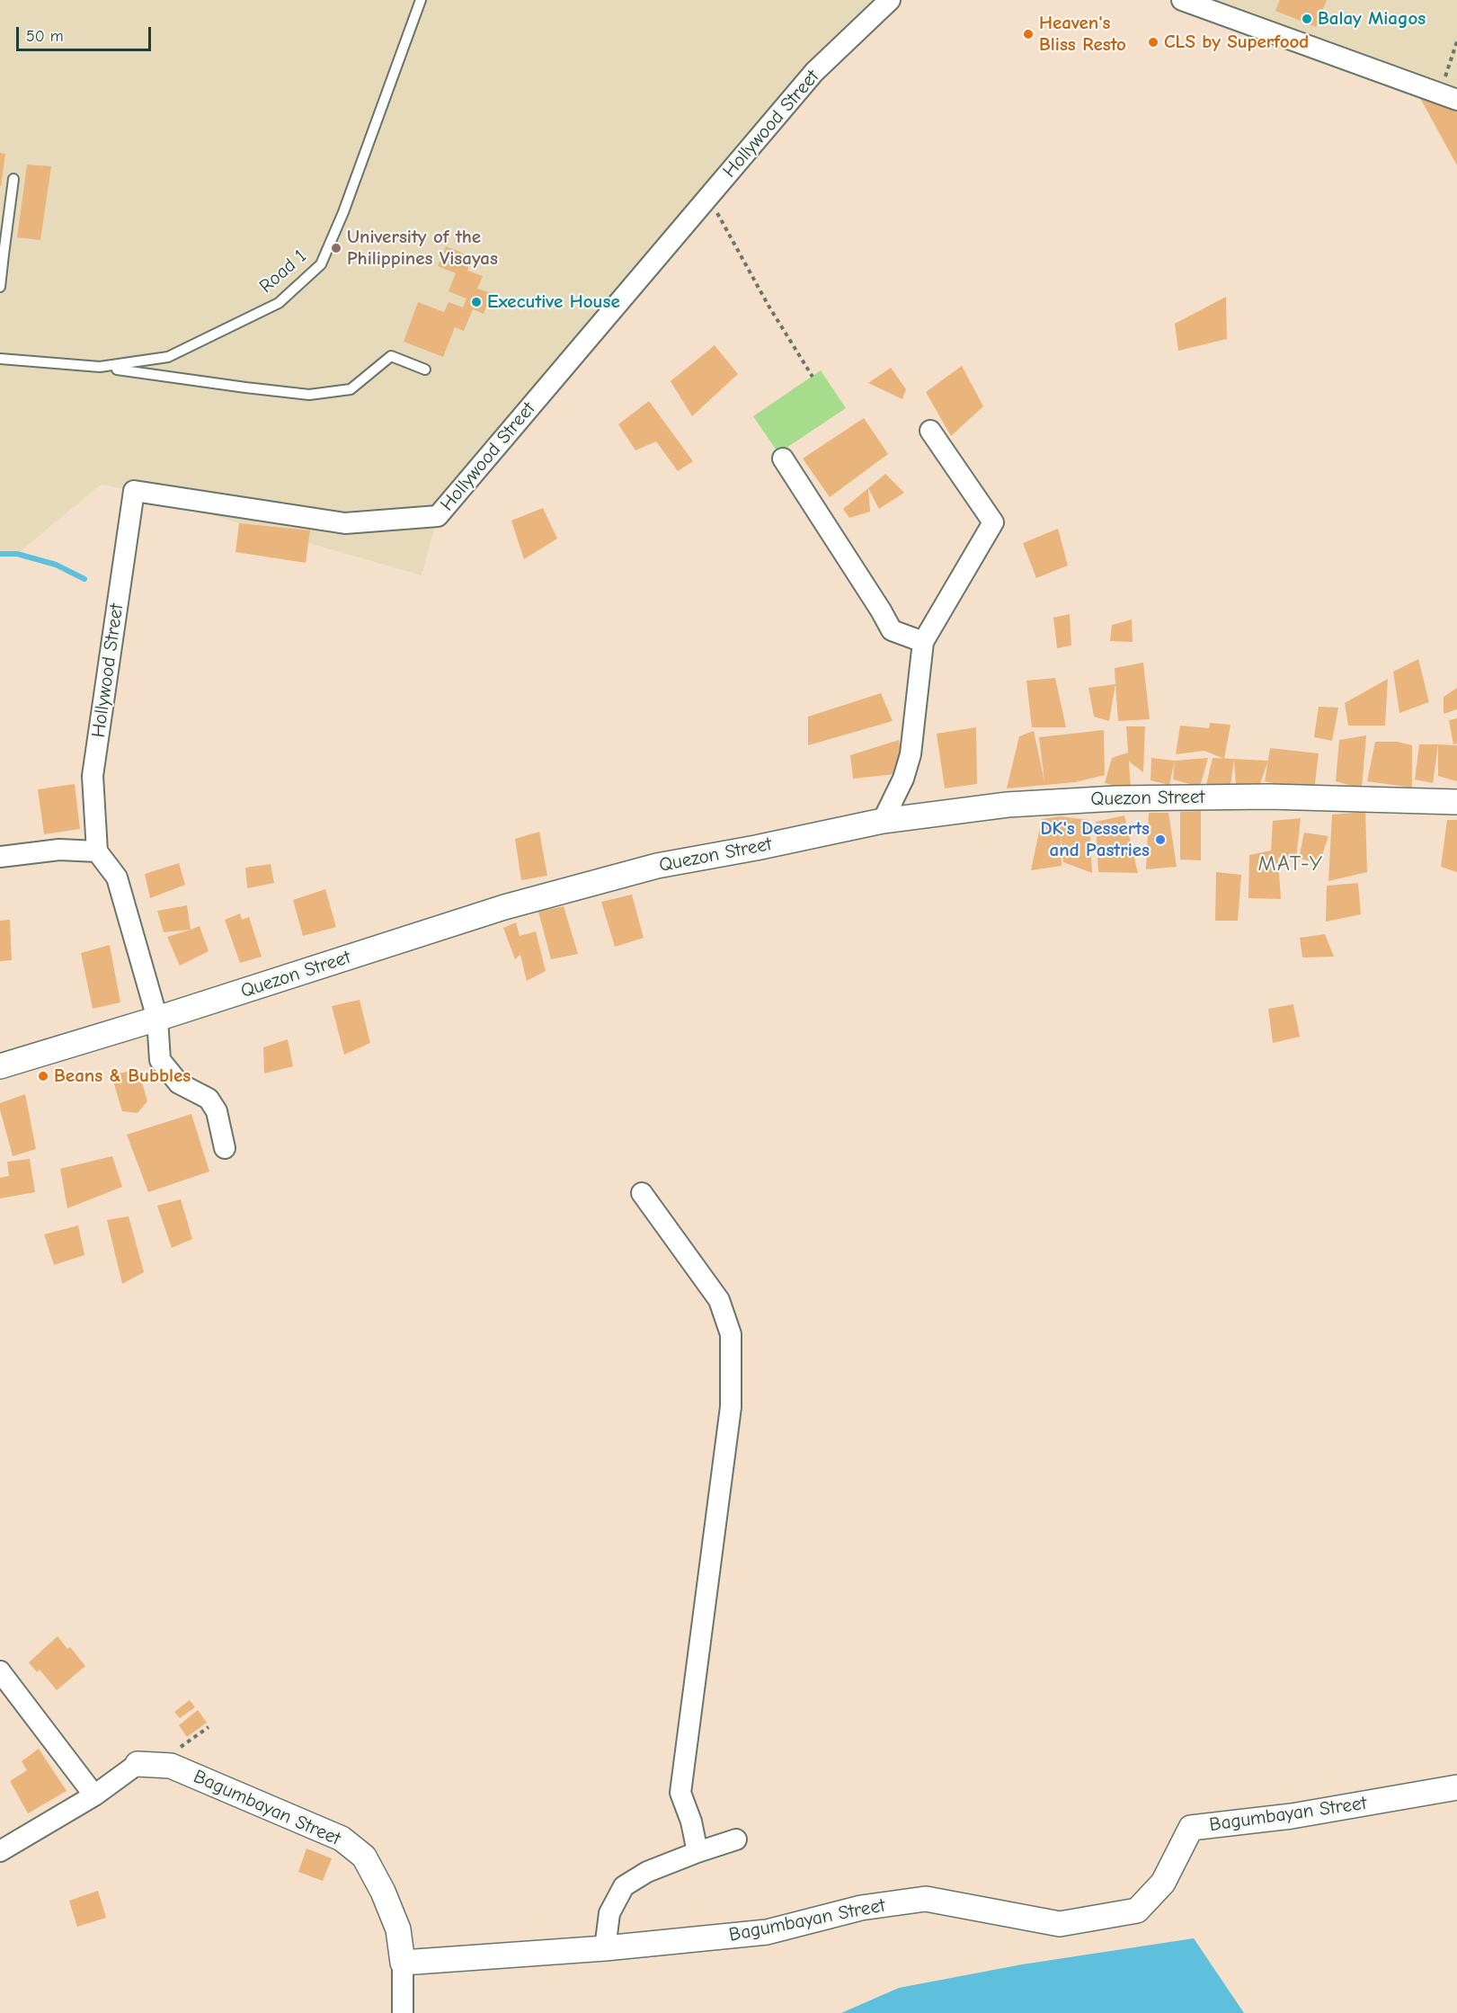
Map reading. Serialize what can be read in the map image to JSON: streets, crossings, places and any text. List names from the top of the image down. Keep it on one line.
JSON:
{"streets":{"street":["Hollywood Street","Quezon Street","Bagumbayan Street"],"lane":["Road 1"]},"districts":["MAT-Y"],"places":["Balay Miagos","Heaven's Bliss Resto","CLS by Superfood","University of the Philippines Visayas","Executive House","DK's Desserts and Pastries","Beans & Bubbles"],"scale_bar":"50 m"}
